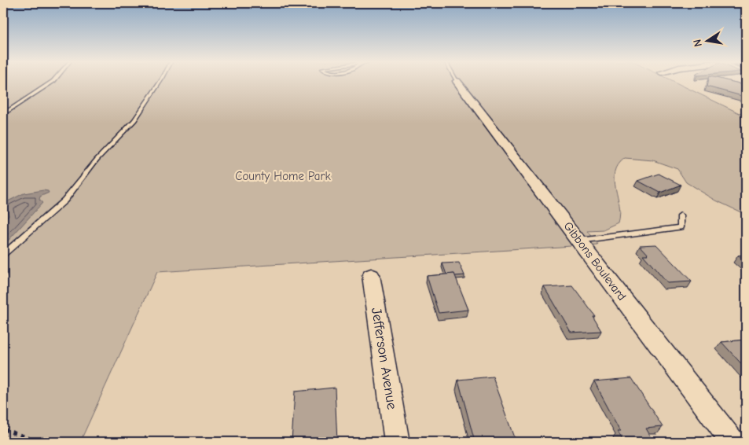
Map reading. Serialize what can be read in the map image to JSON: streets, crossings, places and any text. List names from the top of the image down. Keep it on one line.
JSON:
{"streets":{"street":["Gibbons Boulevard","Jefferson Avenue"]},"parks":["County Home Park"],"north":"left"}
